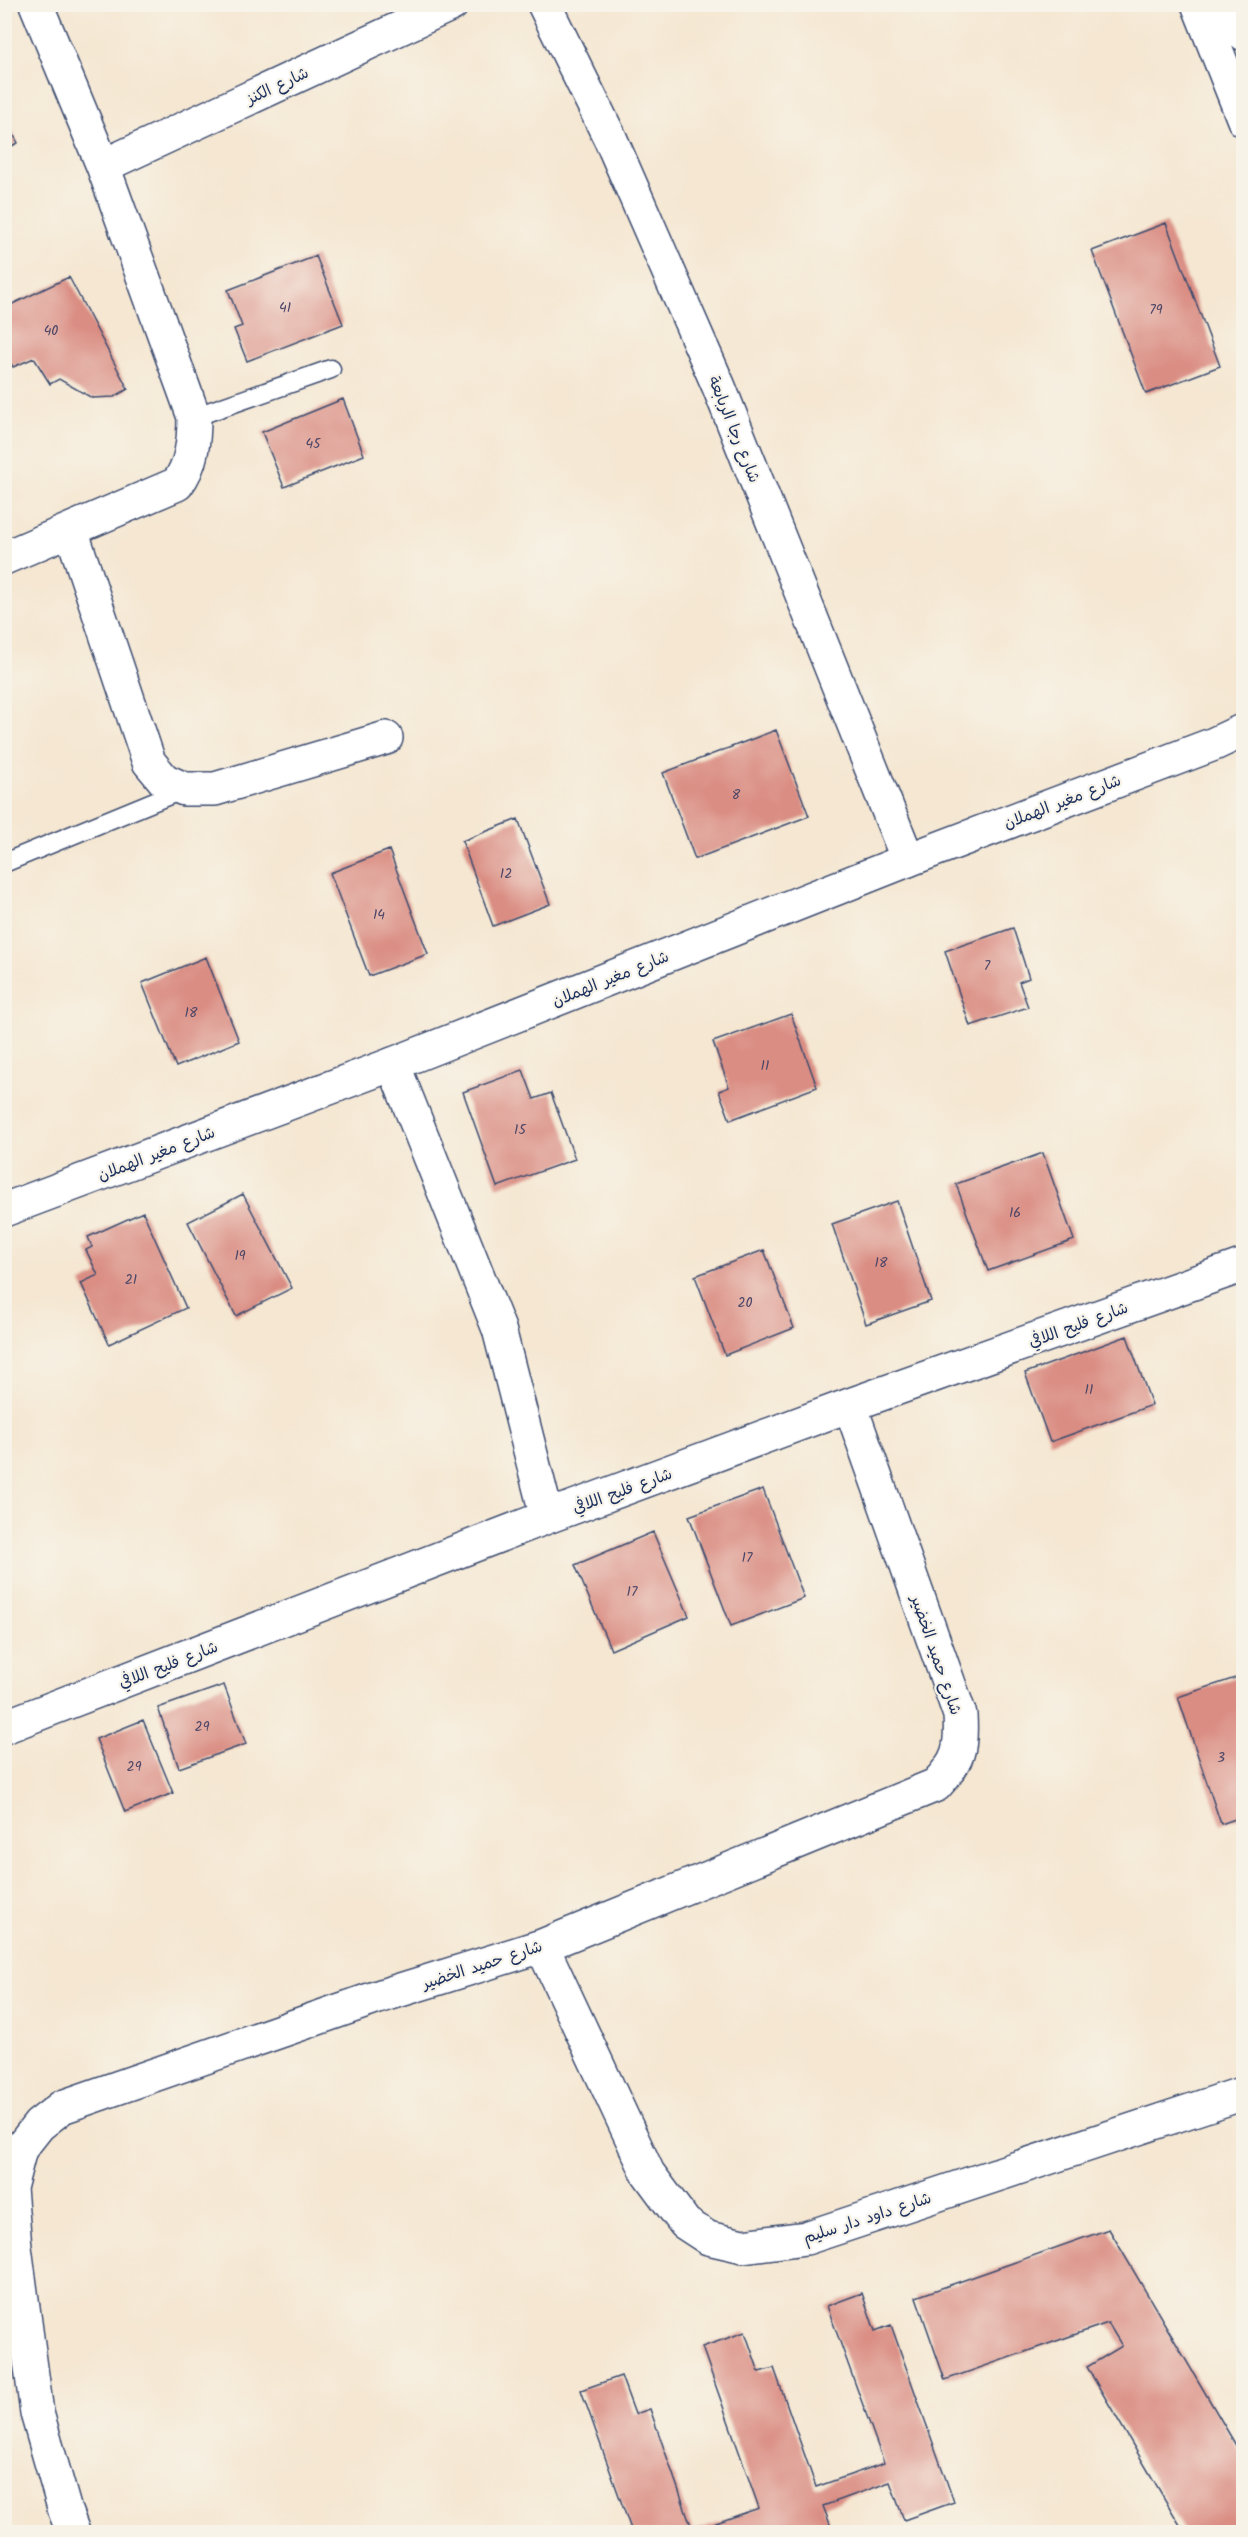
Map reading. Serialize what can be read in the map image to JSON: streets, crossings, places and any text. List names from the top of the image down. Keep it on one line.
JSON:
{"streets":{"street":["شارع الكنز","شارع رجا الربابعة","شارع مغير الهملان","شارع فليح اللافي","شارع حميد الخضير","شارع داود دار سليم"]},"crossings":[["شارع رجا الربابعة","شارع مغير الهملان"],["شارع فليح اللافي","شارع حميد الخضير"],["شارع حميد الخضير","شارع داود دار سليم"]],"house_numbers":["41","79","40","45","8","12","14","7","18","11","15","16","19","18","21","20","11","17","17","29","3","29"]}
